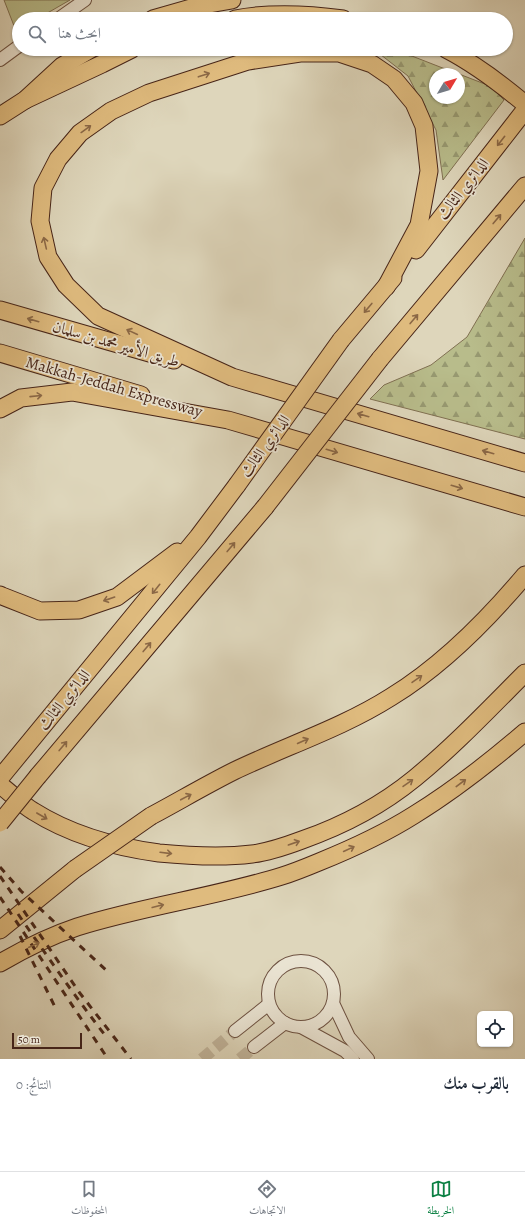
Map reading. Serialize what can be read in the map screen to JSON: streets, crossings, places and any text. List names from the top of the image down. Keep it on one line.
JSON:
{"streets":{"highway":["الدائري الثالث","طريق الأمير محمد بن سلمان","Makkah-Jeddah Expressway"]},"scale_bar":"50 m","north":"top right","page":{"search":"ابحث هنا","scale":"50 m","heading":["بالقرب منك","النتائج: 0"],"nav":["الخريطة","الاتجاهات","المحفوظات"]}}
